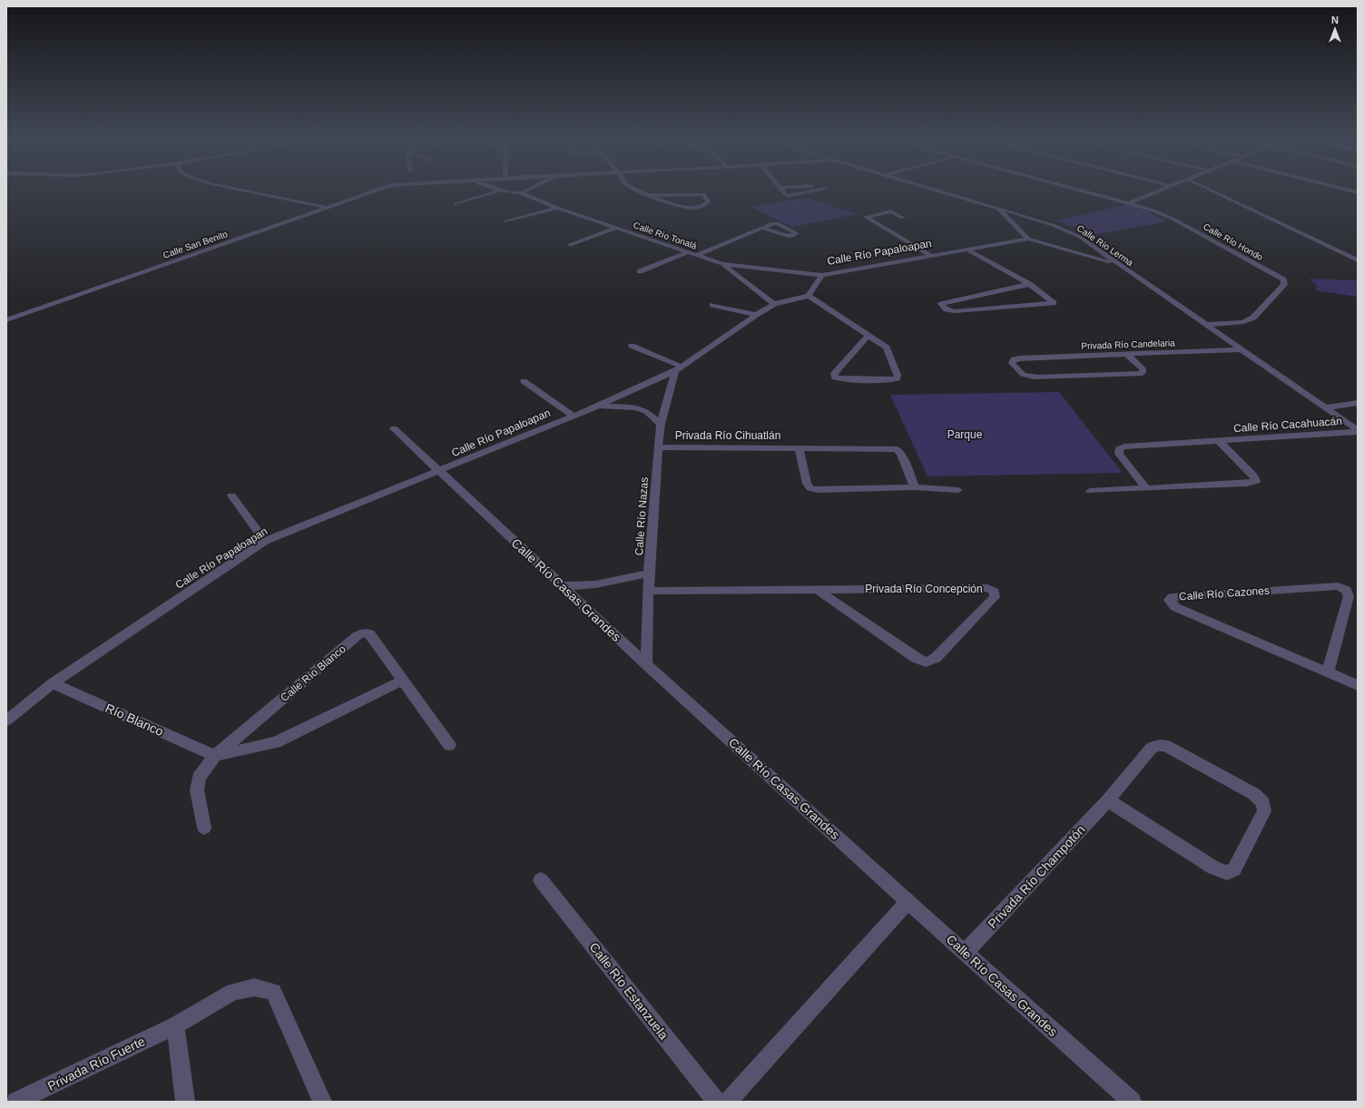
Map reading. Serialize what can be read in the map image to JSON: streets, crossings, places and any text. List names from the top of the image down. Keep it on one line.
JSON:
{"streets":{"street":["Calle Río Tonalá","Calle Río Hondo","Calle San Benito","Calle Río Lerma","Calle Río Papaloapan","Privada Río Candelaria","Calle Río Cacahuacán","Privada Río Cihuatlán","Calle Río Nazas","Privada Río Concepción","Calle Río Casas Grandes","Calle Río Cazones","Calle Río Blanco","Río Blanco","Privada Río Champotón","Calle Río Estanzuela","Privada Río Fuerte"]},"crossings":[["Calle Río Tonalá","Calle Río Papaloapan"],["Calle Río Hondo","Calle Río Lerma"],["Calle Río Lerma","Calle Río Papaloapan"],["Calle Río Lerma","Privada Río Candelaria"],["Calle Río Lerma","Calle Río Cacahuacán"],["Calle Río Papaloapan","Calle Río Nazas"],["Calle Río Papaloapan","Calle Río Casas Grandes"],["Calle Río Papaloapan","Río Blanco"],["Privada Río Cihuatlán","Calle Río Nazas"],["Calle Río Nazas","Privada Río Concepción"],["Calle Río Nazas","Calle Río Casas Grandes"],["Calle Río Casas Grandes","Privada Río Champotón"],["Calle Río Blanco","Río Blanco"]],"parks":["Parque"],"north":"top"}
